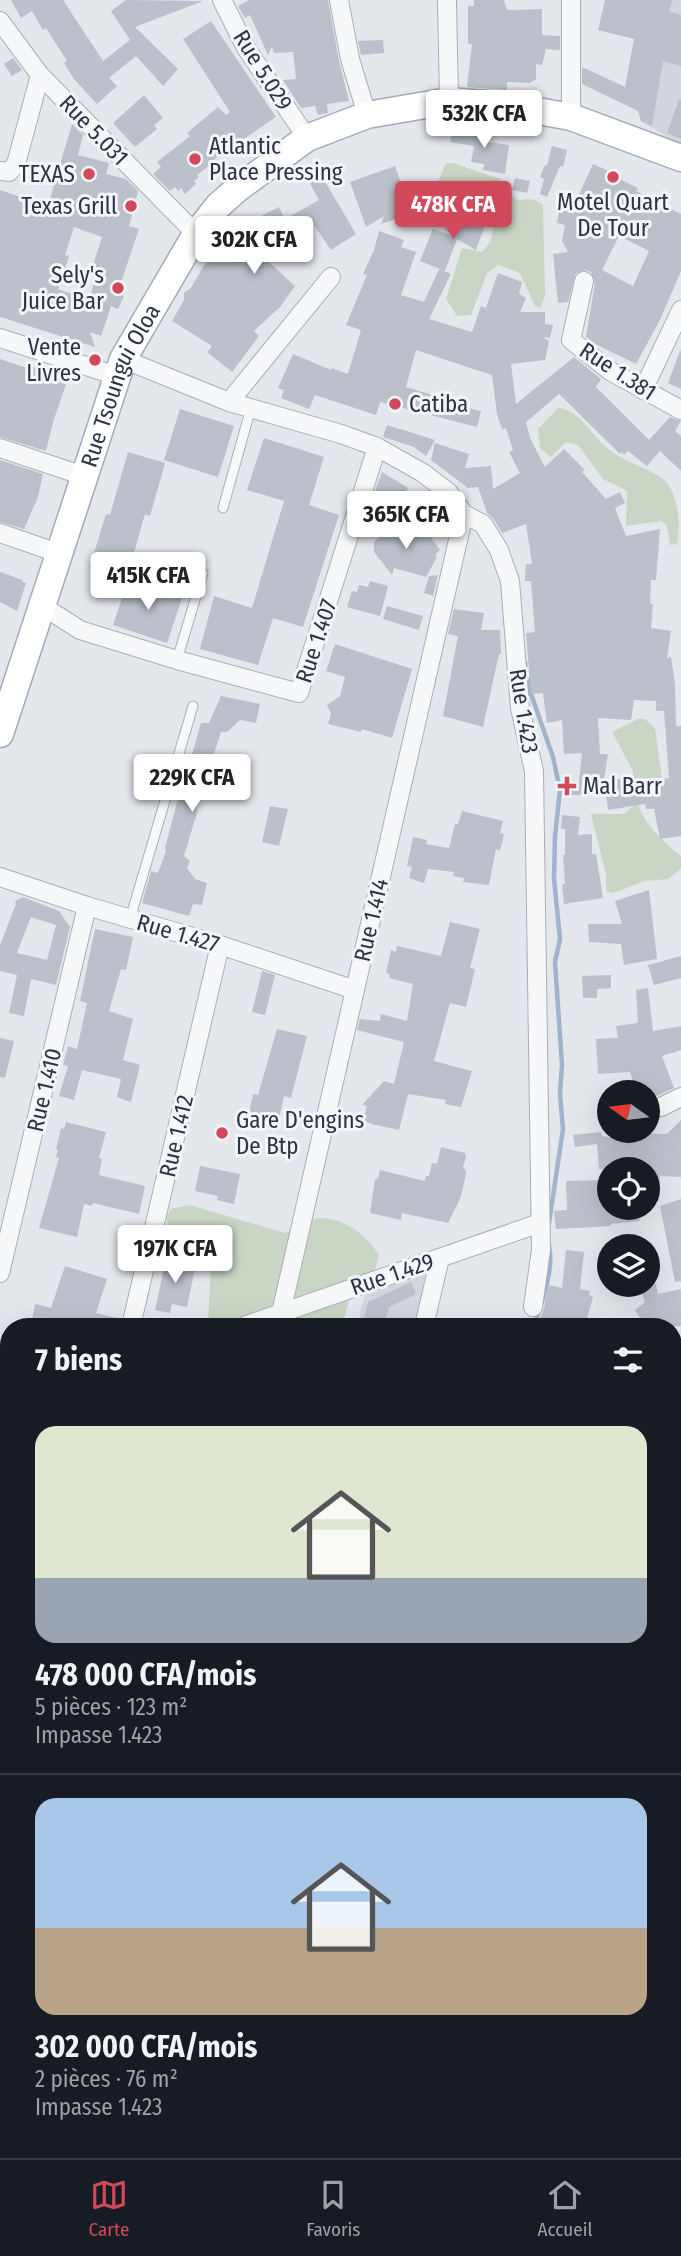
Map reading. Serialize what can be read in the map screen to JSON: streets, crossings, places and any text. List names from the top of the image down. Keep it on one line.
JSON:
{"streets":{"main road":["Rue Tsoungui Oloa"],"street":["Rue 5.029","Rue 5.031","Rue 1.381","Rue 1.407","Rue 1.423","Rue 1.414","Rue 1.427","Rue 1.410","Rue 1.412","Rue 1.429"]},"crossings":[["Rue 5.029","Rue Tsoungui Oloa"],["Rue 5.031","Rue Tsoungui Oloa"],["Rue Tsoungui Oloa","Rue 1.407"],["Rue Tsoungui Oloa","Rue 1.423"],["Rue 1.407","Rue 1.423"],["Rue 1.423","Rue 1.414"],["Rue 1.423","Rue 1.429"],["Rue 1.414","Rue 1.427"],["Rue 1.427","Rue 1.410"],["Rue 1.427","Rue 1.412"]],"places":{"other":["Atlantic Place Pressing","TEXAS","Motel Quart De Tour","Texas Grill","Sely's Juice Bar","Vente Livres","Catiba","Gare D'engins De Btp"],"health":["Mal Barr"]},"north":"left","page":{"price":["532K CFA","478K CFA","302K CFA","365K CFA","415K CFA","229K CFA","197K CFA"],"heading":"7 biens","list":[{"name":"478 000 CFA/mois","note":"5 pièces · 123 m² · Impasse 1.423"},{"name":"302 000 CFA/mois","note":"2 pièces · 76 m² · Impasse 1.423"}],"tabs":["Carte","Favoris","Accueil"]}}
